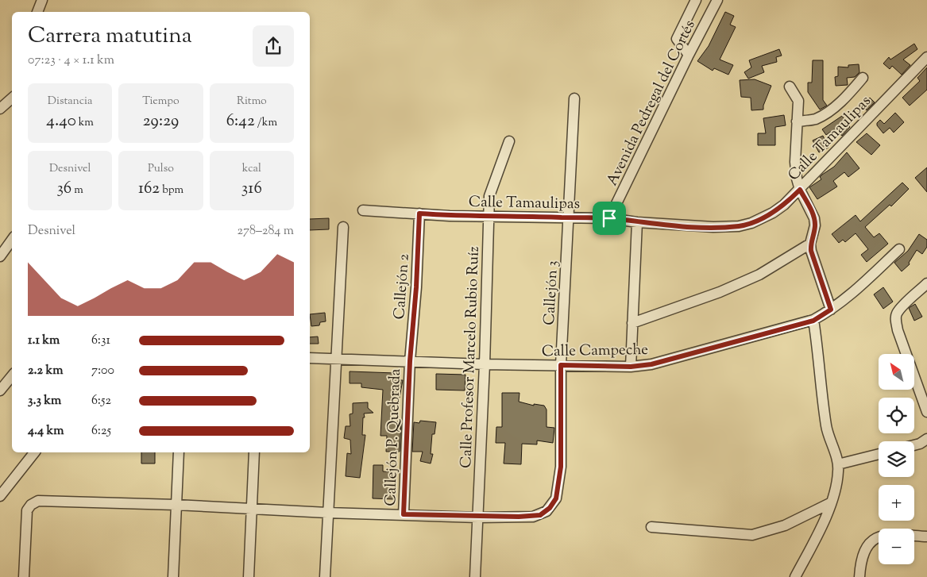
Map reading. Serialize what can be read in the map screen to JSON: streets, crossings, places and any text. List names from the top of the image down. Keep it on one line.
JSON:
{"streets":{"street":["Avenida Pedregal del Cortés","Calle Tamaulipas","Callejón 2","Callejón 3","Calle Campeche","Calle Profesor Marcelo Rubio Ruíz","Callejón P. Quebrada"]},"crossings":[["Avenida Pedregal del Cortés","Calle Tamaulipas"],["Calle Tamaulipas","Callejón 2"],["Calle Tamaulipas","Callejón 3"],["Calle Tamaulipas","Calle Profesor Marcelo Rubio Ruíz"],["Callejón 2","Calle Campeche"],["Callejón 2","Callejón P. Quebrada"],["Callejón 3","Calle Campeche"],["Callejón 3","Calle Profesor Marcelo Rubio Ruíz"],["Callejón 3","Callejón P. Quebrada"],["Calle Campeche","Calle Profesor Marcelo Rubio Ruíz"],["Calle Campeche","Callejón P. Quebrada"]],"north":"top left","page":{"heading":["Carrera matutina","07:23 · 4 × 1.1 km"],"stats":[["Distancia","4.40 km"],["Tiempo","29:29"],["Ritmo","6:42 /km"],["Desnivel","36 m"],["Pulso","162 bpm"],["kcal","316"]],"chart":["Desnivel","278–284 m"],"list":[{"name":"1.1 km","note":"6:31"},{"name":"2.2 km","note":"7:00"},{"name":"3.3 km","note":"6:52"},{"name":"4.4 km","note":"6:25"}],"map_buttons":["+","−"]}}
